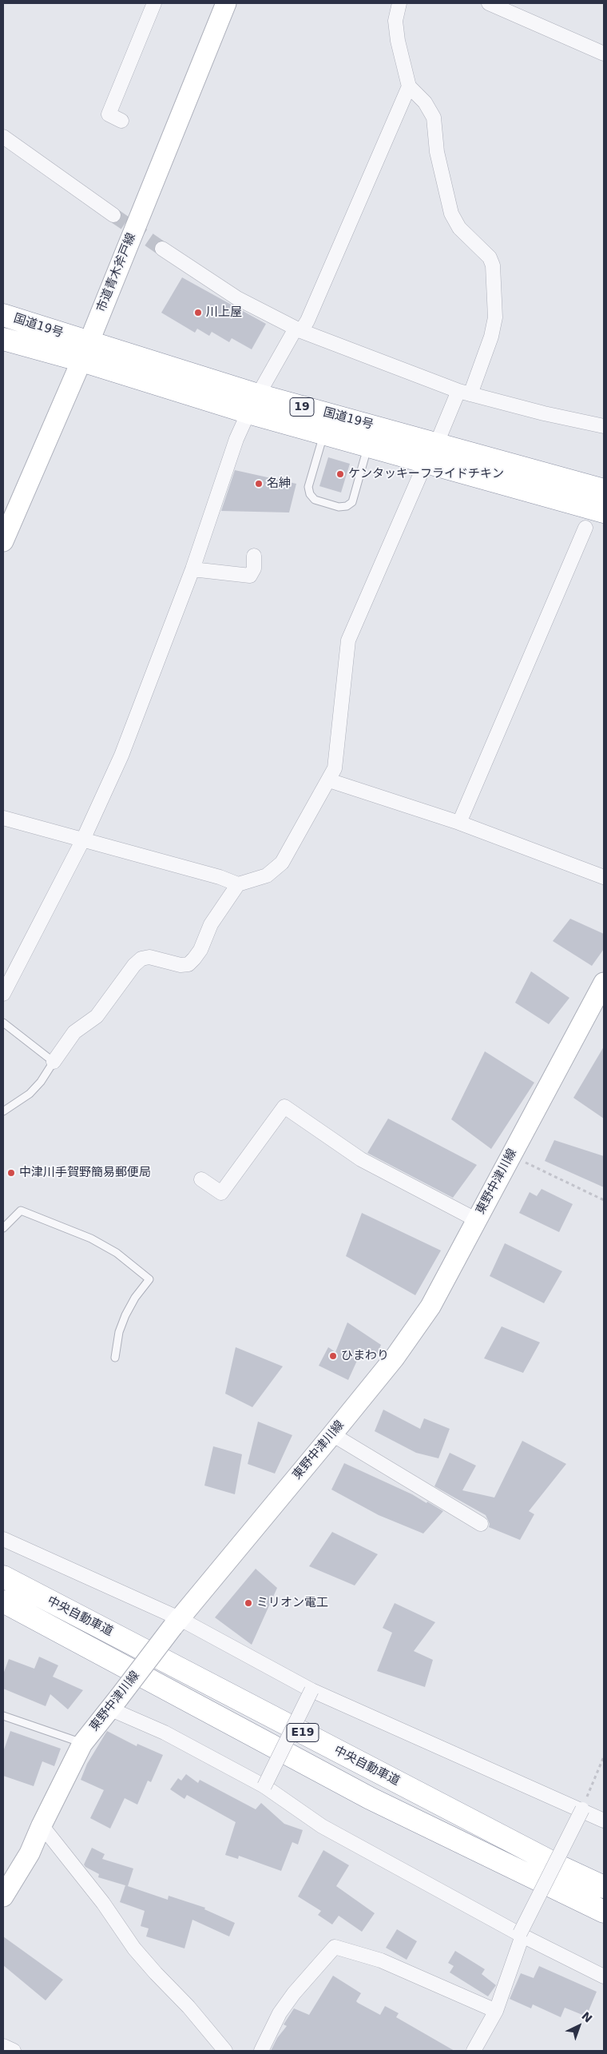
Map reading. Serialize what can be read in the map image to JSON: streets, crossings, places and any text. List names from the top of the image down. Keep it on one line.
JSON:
{"streets":{"highway":["国道19号","19","中央自動車道","E19"],"main road":["市道青木斧戸線","東野中津川線"]},"crossings":[["市道青木斧戸線","国道19号"]],"places":["川上屋","ケンタッキーフライドチキン","名紳","中津川手賀野簡易郵便局","ひまわり","ミリオン電工"],"north":"top right"}
